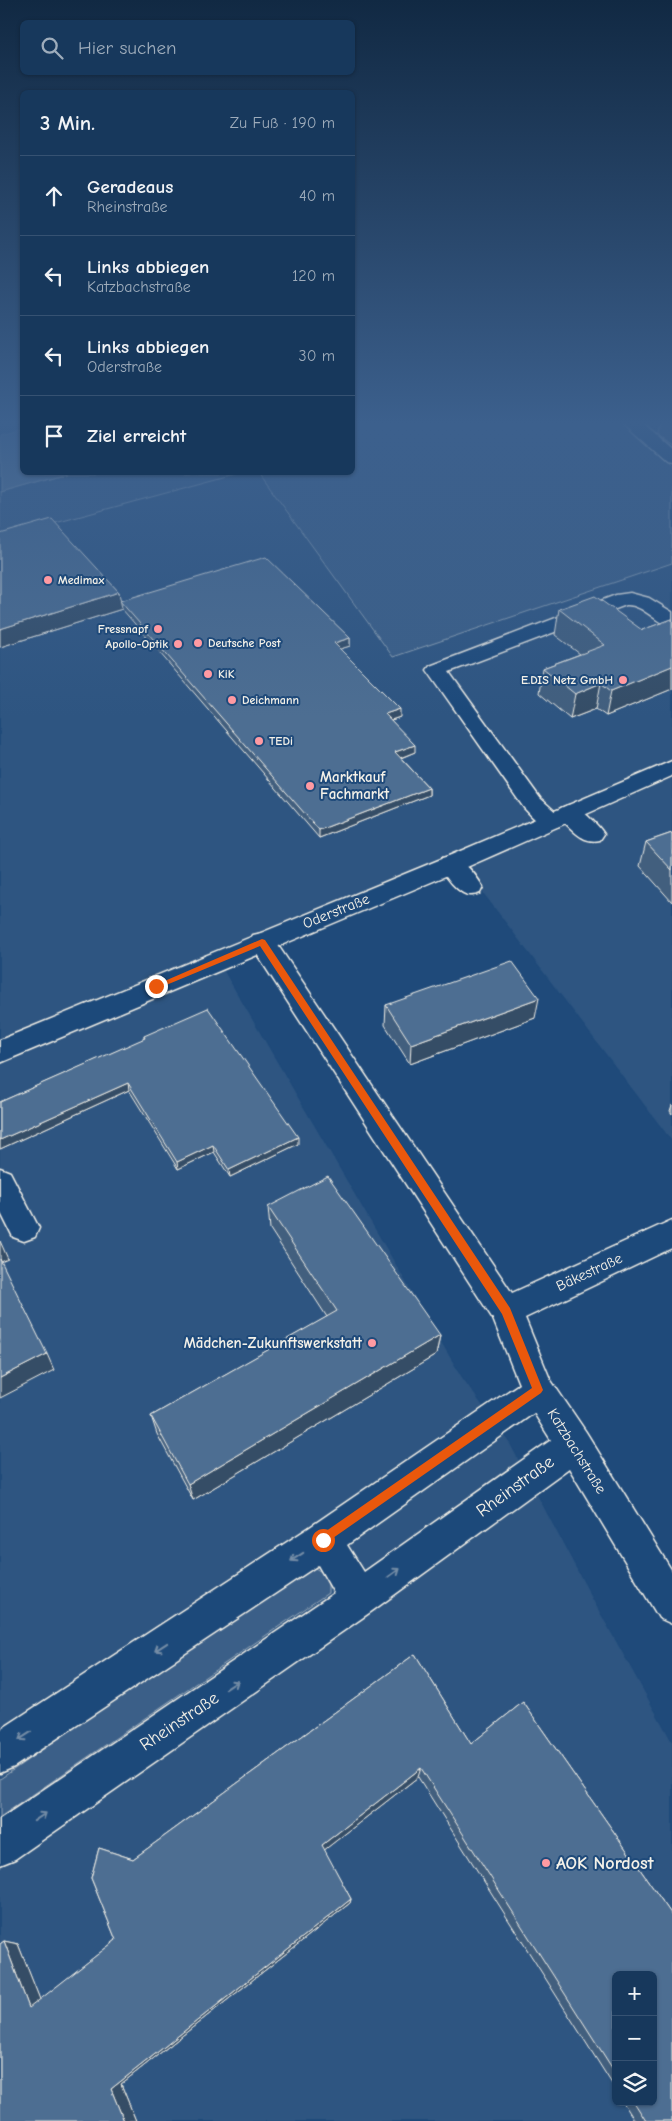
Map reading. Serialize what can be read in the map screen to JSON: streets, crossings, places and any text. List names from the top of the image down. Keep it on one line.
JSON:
{"streets":{"street":["Oderstraße","Bäkestraße","Katzbachstraße","Rheinstraße"]},"crossings":[["Oderstraße","Katzbachstraße"],["Bäkestraße","Katzbachstraße"],["Katzbachstraße","Rheinstraße"]],"places":["Medimax","Fressnapf","Deutsche Post","Apollo-Optik","KiK","E.DIS Netz GmbH","Deichmann","TEDi","Marktkauf Fachmarkt","Mädchen-Zukunftswerkstatt","AOK Nordost"],"page":{"search":"Hier suchen","heading":["3 Min.","Zu Fuß · 190 m"],"list":[["Geradeaus","Rheinstraße","40 m"],["Links abbiegen","Katzbachstraße","120 m"],["Links abbiegen","Oderstraße","30 m"],"Ziel erreicht"],"map_buttons":["+","−"]}}
